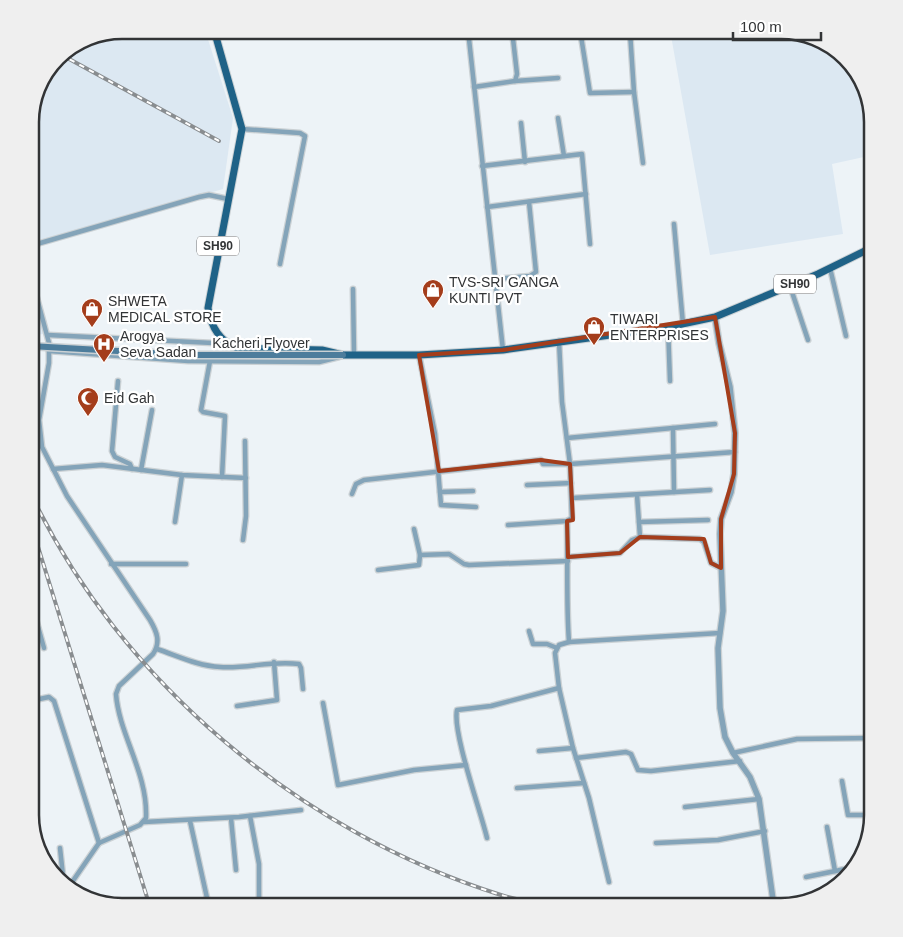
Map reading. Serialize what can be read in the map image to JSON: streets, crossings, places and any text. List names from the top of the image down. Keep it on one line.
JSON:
{"streets":{"main road":["SH90","Kacheri Flyover"]},"crossings":[["SH90","Kacheri Flyover"]],"places":{"shop":["TVS-SRI GANGA KUNTI PVT","SHWETA MEDICAL STORE","TIWARI ENTERPRISES"],"hospital":["Arogya Seva Sadan"],"mosque":["Eid Gah"]},"scale_bar":"100 m"}
